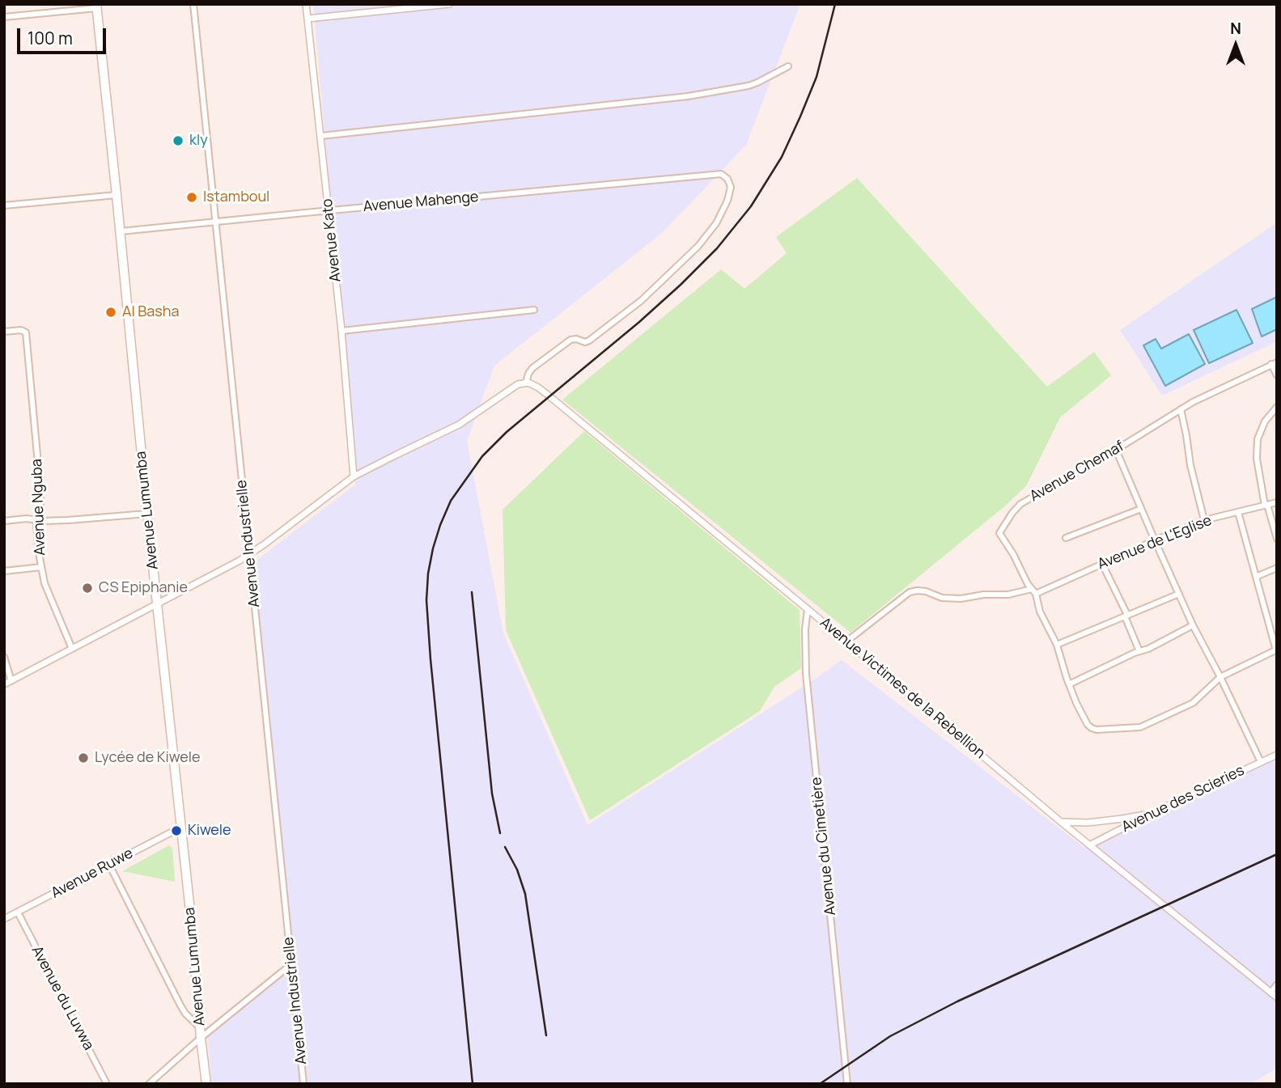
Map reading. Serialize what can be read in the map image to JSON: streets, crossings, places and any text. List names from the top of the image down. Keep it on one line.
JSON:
{"streets":{"highway":["Avenue Lumumba"],"street":["Avenue Mahenge","Avenue Kato","Avenue Chemaf","Avenue Nguba","Avenue de L'Eglise","Avenue Industrielle","Avenue Victimes de la Rebellion","Avenue des Scieries","Avenue du Cimetière","Avenue Ruwe","Avenue du Luvwa"]},"crossings":[["Avenue Mahenge","Avenue Kato"],["Avenue Mahenge","Avenue Lumumba"],["Avenue Mahenge","Avenue Industrielle"],["Avenue Mahenge","Avenue Victimes de la Rebellion"],["Avenue Chemaf","Avenue de L'Eglise"],["Avenue Lumumba","Avenue Ruwe"],["Avenue de L'Eglise","Avenue Victimes de la Rebellion"],["Avenue Victimes de la Rebellion","Avenue des Scieries"],["Avenue Victimes de la Rebellion","Avenue du Cimetière"],["Avenue Ruwe","Avenue du Luvwa"]],"places":["kly","Istamboul","Al Basha","CS Epiphanie","Lycée de Kiwele","Kiwele"],"scale_bar":"100 m","north":"top"}
